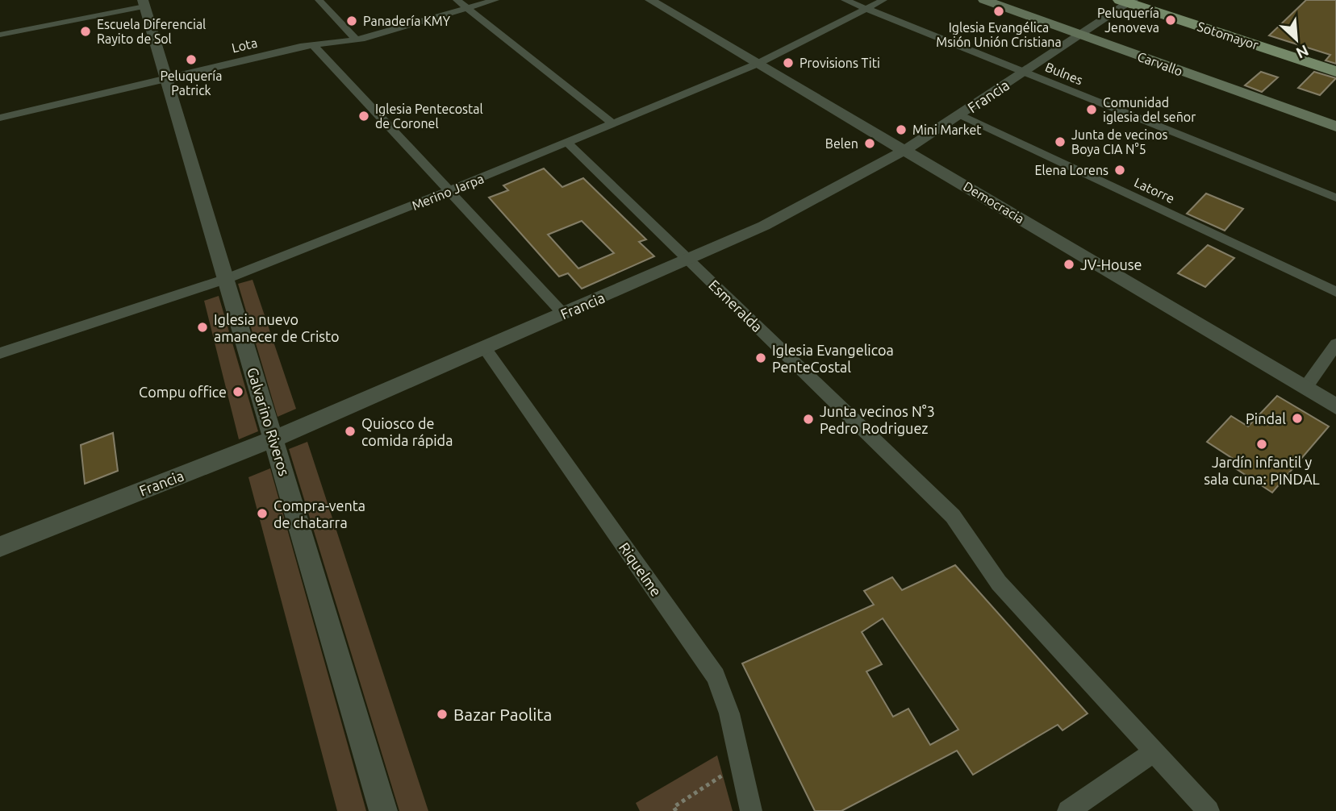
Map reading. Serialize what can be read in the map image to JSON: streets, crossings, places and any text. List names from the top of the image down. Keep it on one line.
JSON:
{"streets":{"main road":["Sotomayor","Carvallo"],"street":["Lota","Bulnes","Francia","Latorre","Merino Jarpa","Democracia","Esmeralda","Galvarino Riveros","Riquelme"]},"crossings":[["Sotomayor","Francia"],["Lota","Galvarino Riveros"],["Carvallo","Francia"],["Bulnes","Francia"],["Bulnes","Merino Jarpa"],["Francia","Latorre"],["Francia","Democracia"],["Francia","Esmeralda"],["Francia","Galvarino Riveros"],["Francia","Riquelme"],["Merino Jarpa","Democracia"],["Merino Jarpa","Esmeralda"],["Merino Jarpa","Galvarino Riveros"]],"places":["Iglesia Evangélica Msión Unión Cristiana","Peluquería Jenoveva","Panadería KMY","Escuela Diferencial Rayito de Sol","Peluquería Patrick","Provisions Titi","Comunidad iglesia del señor","Iglesia Pentecostal de Coronel","Mini Market","Junta de vecinos Boya CIA N°5","Belen","Elena Lorens","JV-House","Iglesia nuevo amanecer de Cristo","Iglesia Evangelicoa PenteCostal","Compu office","Pindal","Junta vecinos N°3 Pedro Rodriguez","Quiosco de comida rápida","Jardín infantil y sala cuna: PINDAL","Compra-venta de chatarra","Bazar Paolita"],"north":"bottom right"}
